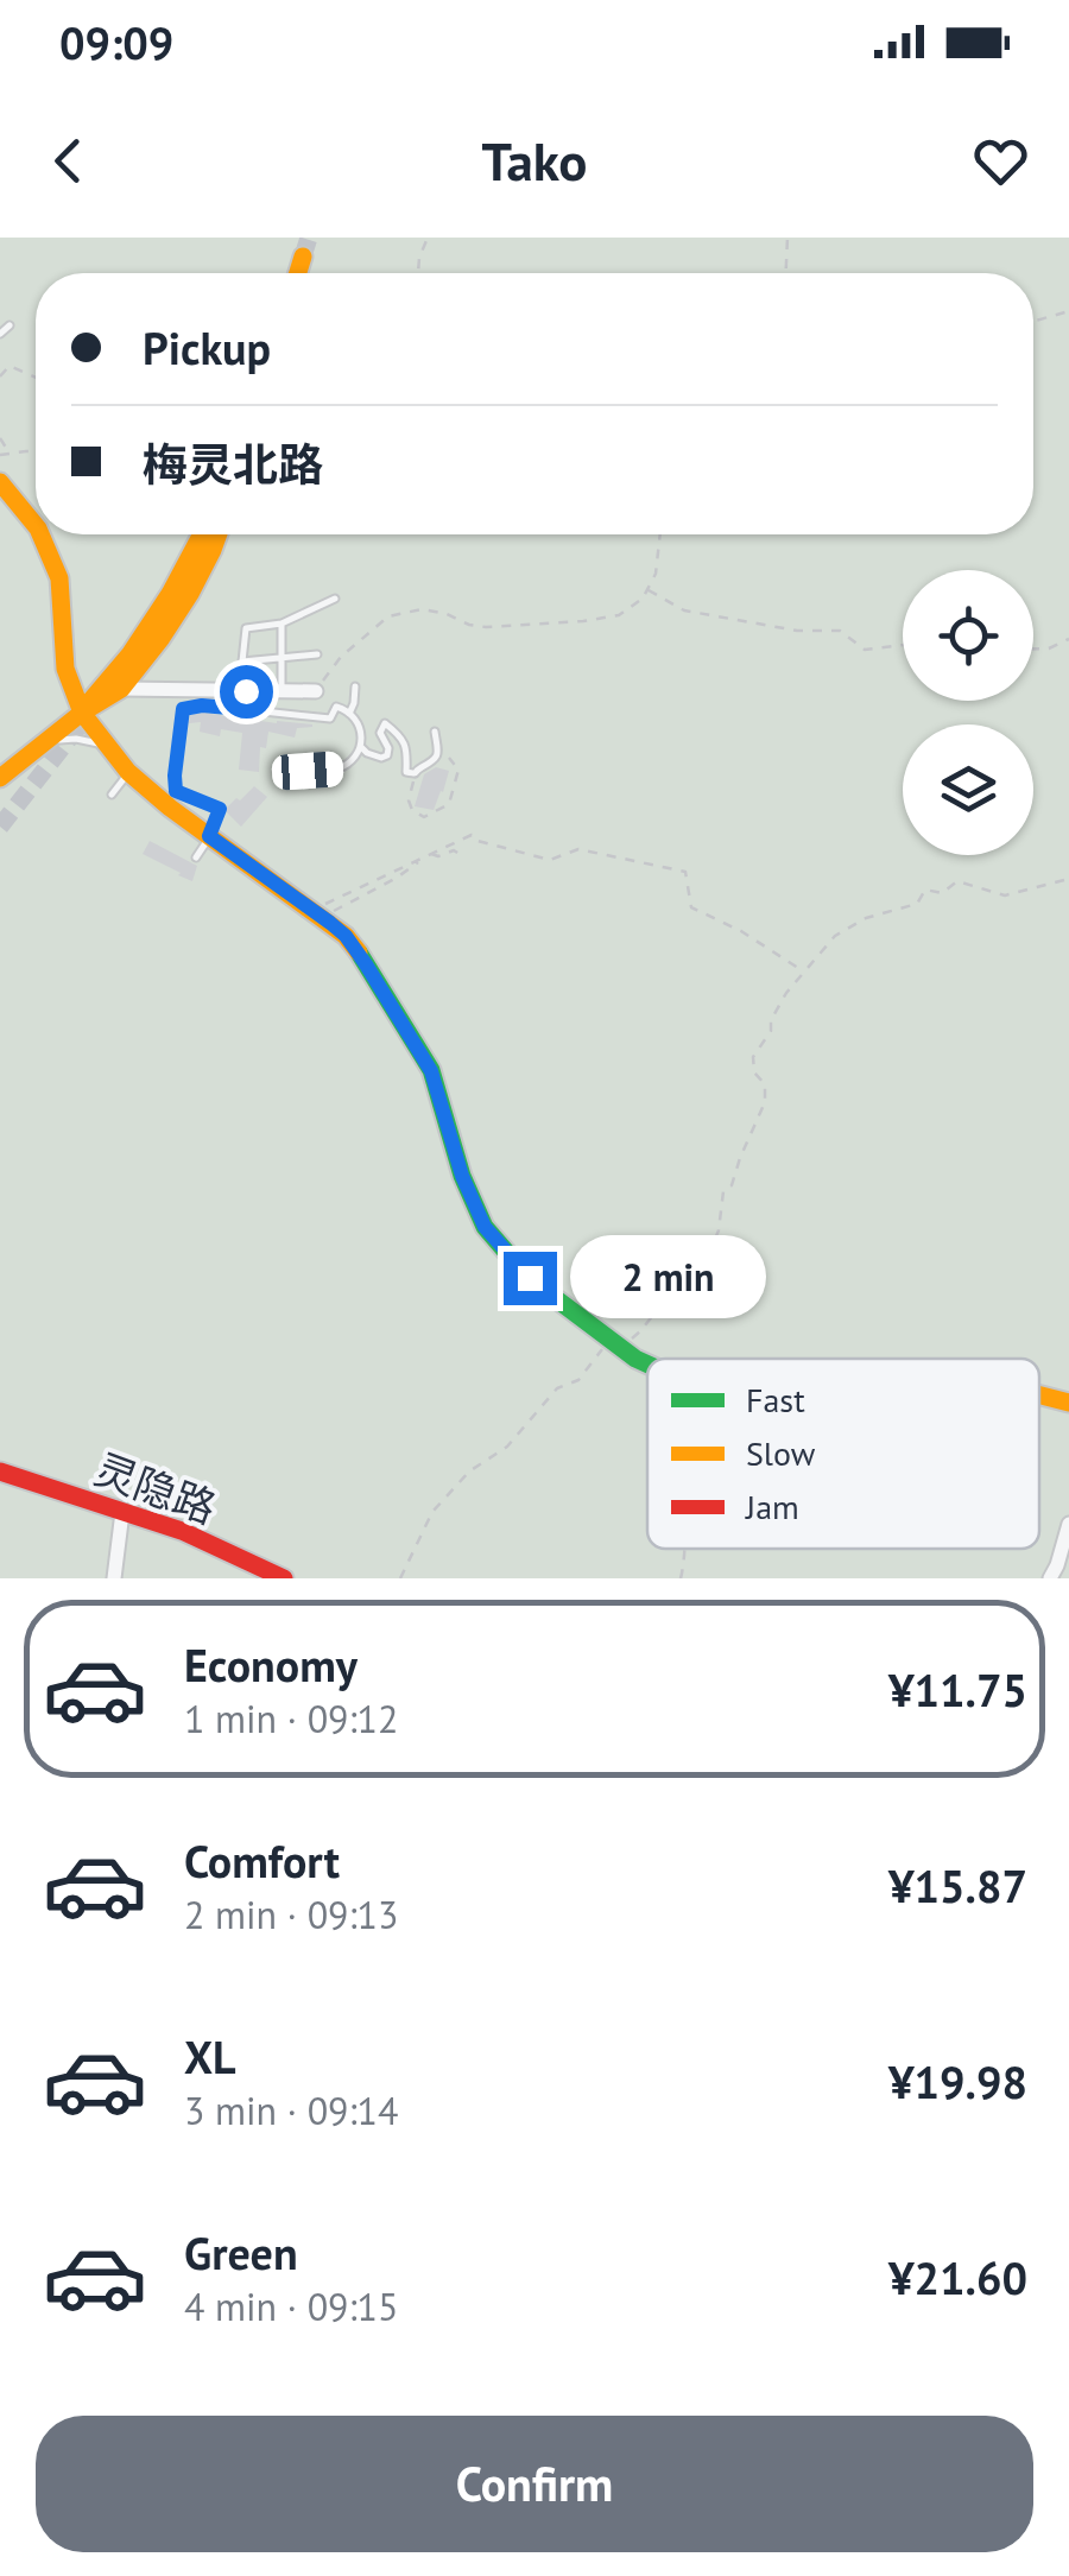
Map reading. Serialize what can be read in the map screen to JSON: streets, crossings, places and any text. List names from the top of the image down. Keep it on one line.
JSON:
{"streets":{"main road":["灵隐路"]},"legend":["Fast","Slow","Jam"],"page":{"status":"09:09","header":"Tako","banner":["Pickup","梅灵北路"],"bubble":"2 min","list":[{"name":"Economy","note":"1 min · 09:12","value":"¥11.75"},{"name":"Comfort","note":"2 min · 09:13","value":"¥15.87"},{"name":"XL","note":"3 min · 09:14","value":"¥19.98"},{"name":"Green","note":"4 min · 09:15","value":"¥21.60"}],"buttons":"Confirm"}}
